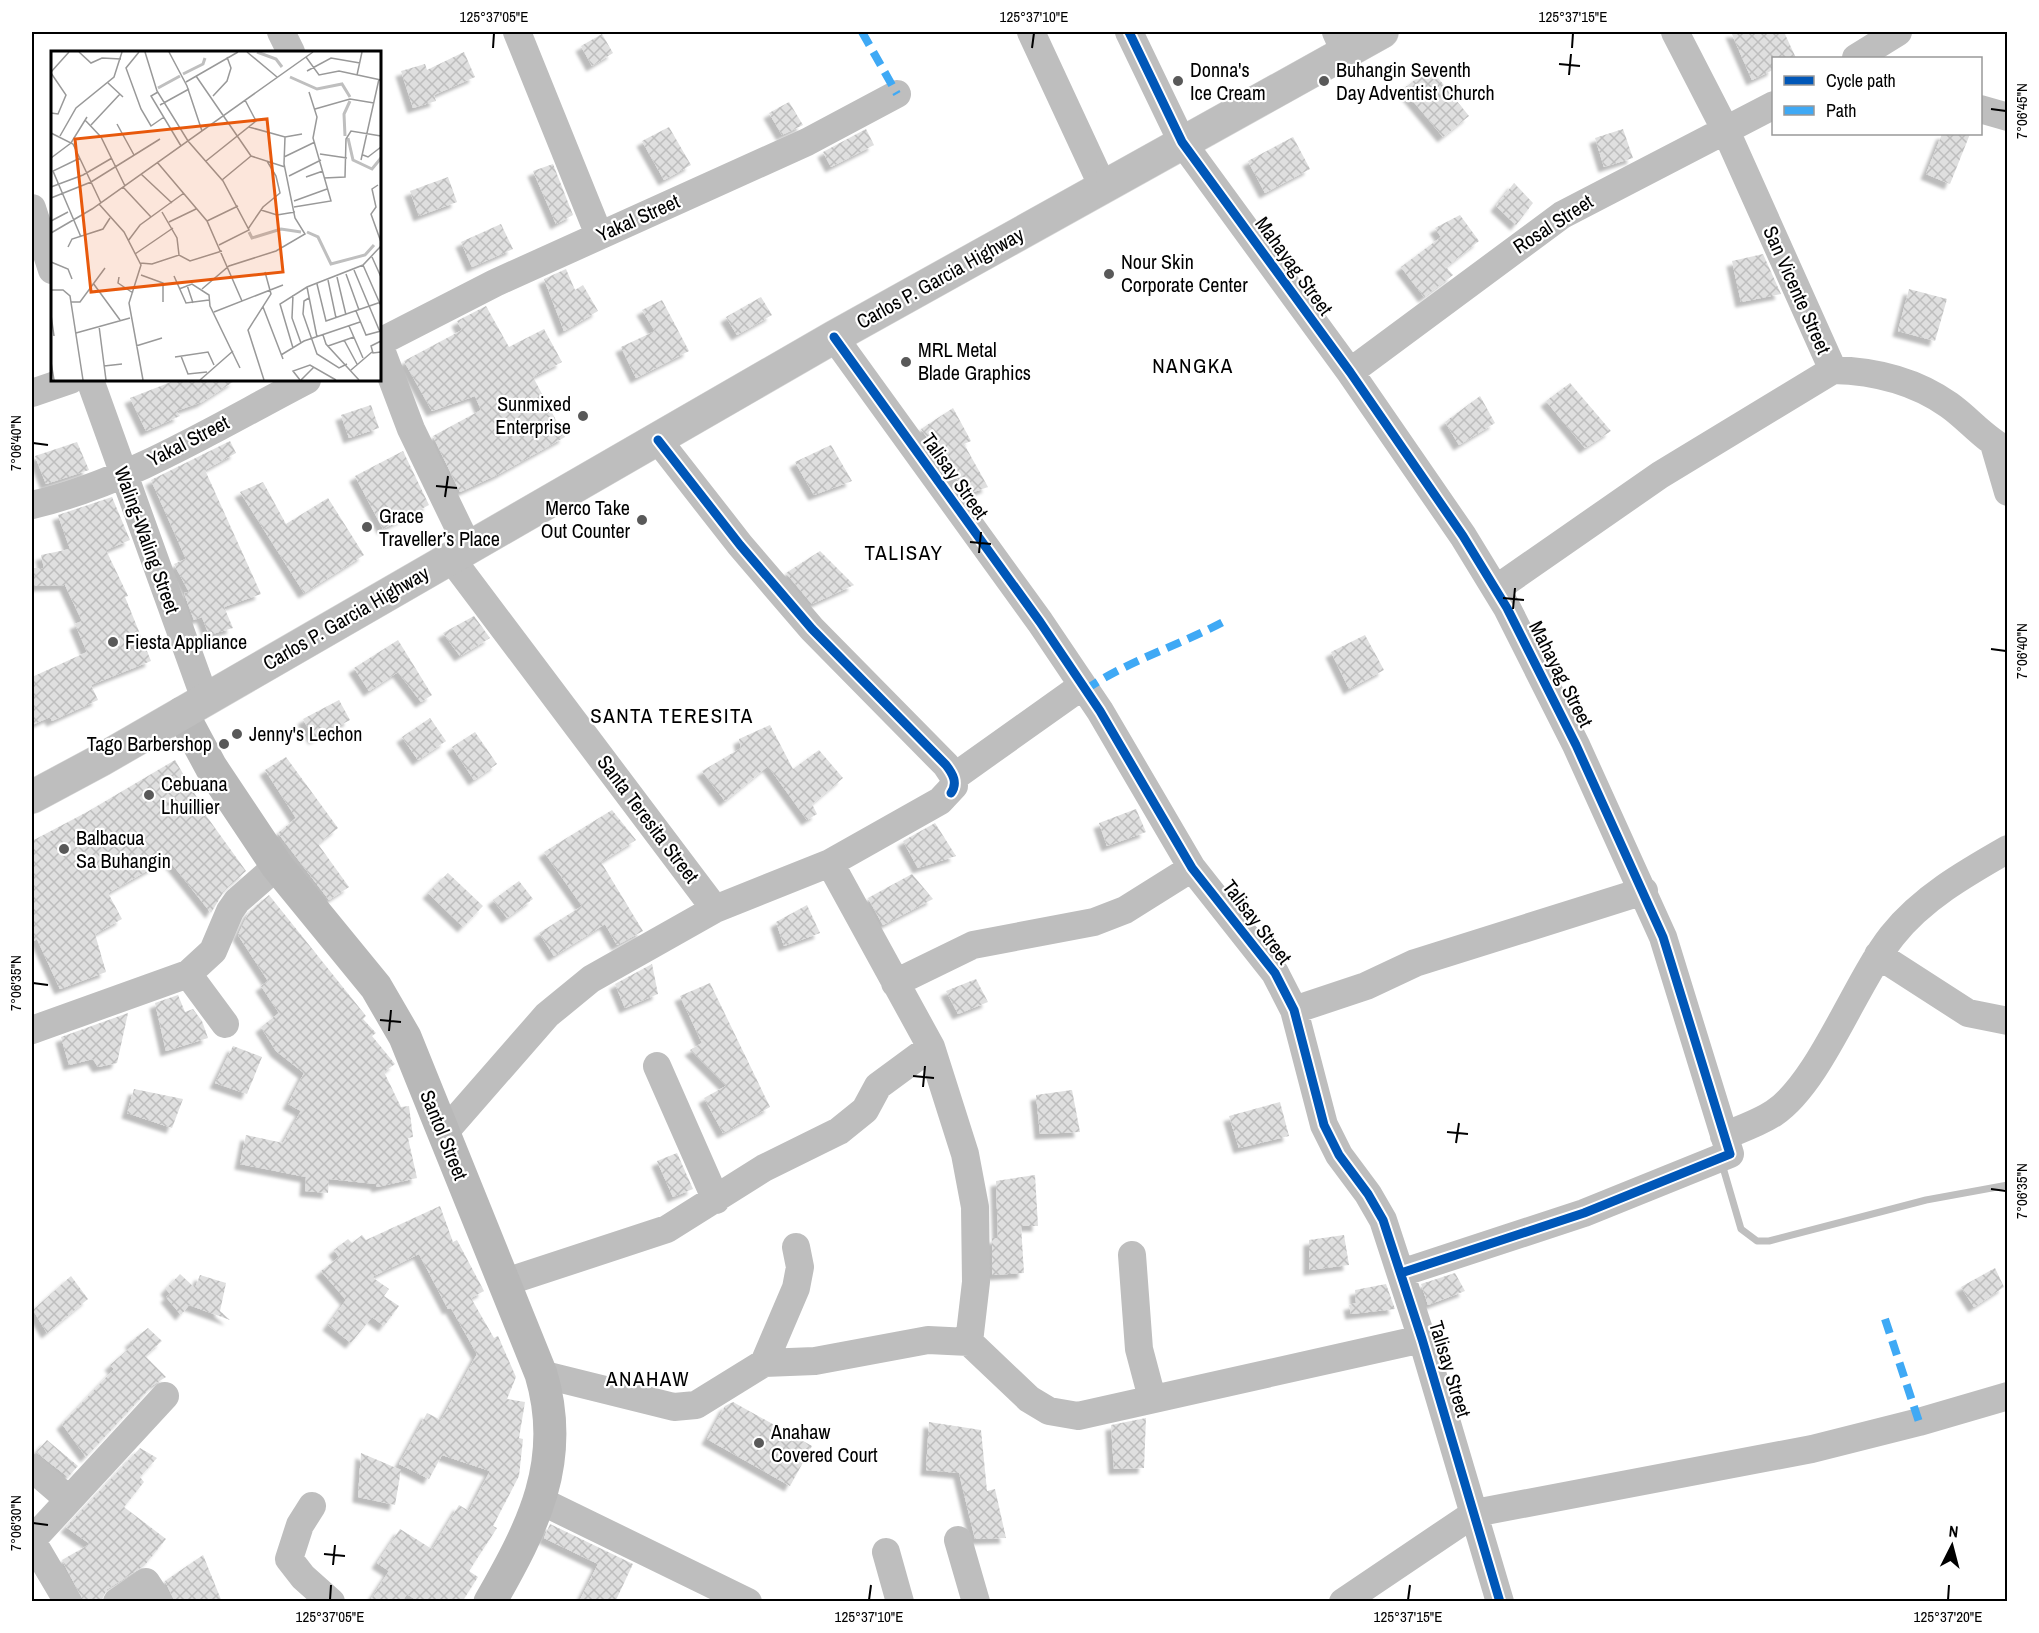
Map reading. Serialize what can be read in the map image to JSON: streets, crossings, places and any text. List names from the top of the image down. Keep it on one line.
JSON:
{"streets":{"highway":["Carlos P. Garcia Highway"],"main road":["Santol Street"],"street":["Yakal Street","Rosal Street","Mahayag Street","San Vicente Street","Talisay Street","Waling-Waling Street","Santa Teresita Street"]},"crossings":[["Yakal Street","Waling-Waling Street"],["Rosal Street","Mahayag Street"],["Rosal Street","San Vicente Street"],["Mahayag Street","Carlos P. Garcia Highway"],["Carlos P. Garcia Highway","Talisay Street"],["Carlos P. Garcia Highway","Waling-Waling Street"],["Carlos P. Garcia Highway","Santa Teresita Street"],["Carlos P. Garcia Highway","Santol Street"],["Waling-Waling Street","Santol Street"]],"districts":["NANGKA","TALISAY","SANTA TERESITA","ANAHAW"],"places":["Donna's Ice Cream","Buhangin Seventh Day Adventist Church","Nour Skin Corporate Center","MRL Metal Blade Graphics","Sunmixed Enterprise","Merco Take Out Counter","Grace Traveller’s Place","Fiesta Appliance","Jenny's Lechon","Tago Barbershop","Cebuana Lhuillier","Balbacua Sa Buhangin","Anahaw Covered Court"],"legend":["Cycle path","Path"],"north":"top","coordinates":["125°37'05\"E","125°37'10\"E","125°37'15\"E","7°06'45\"N","7°06'40\"N","7°06'35\"N","7°06'30\"N","125°37'20\"E"]}
